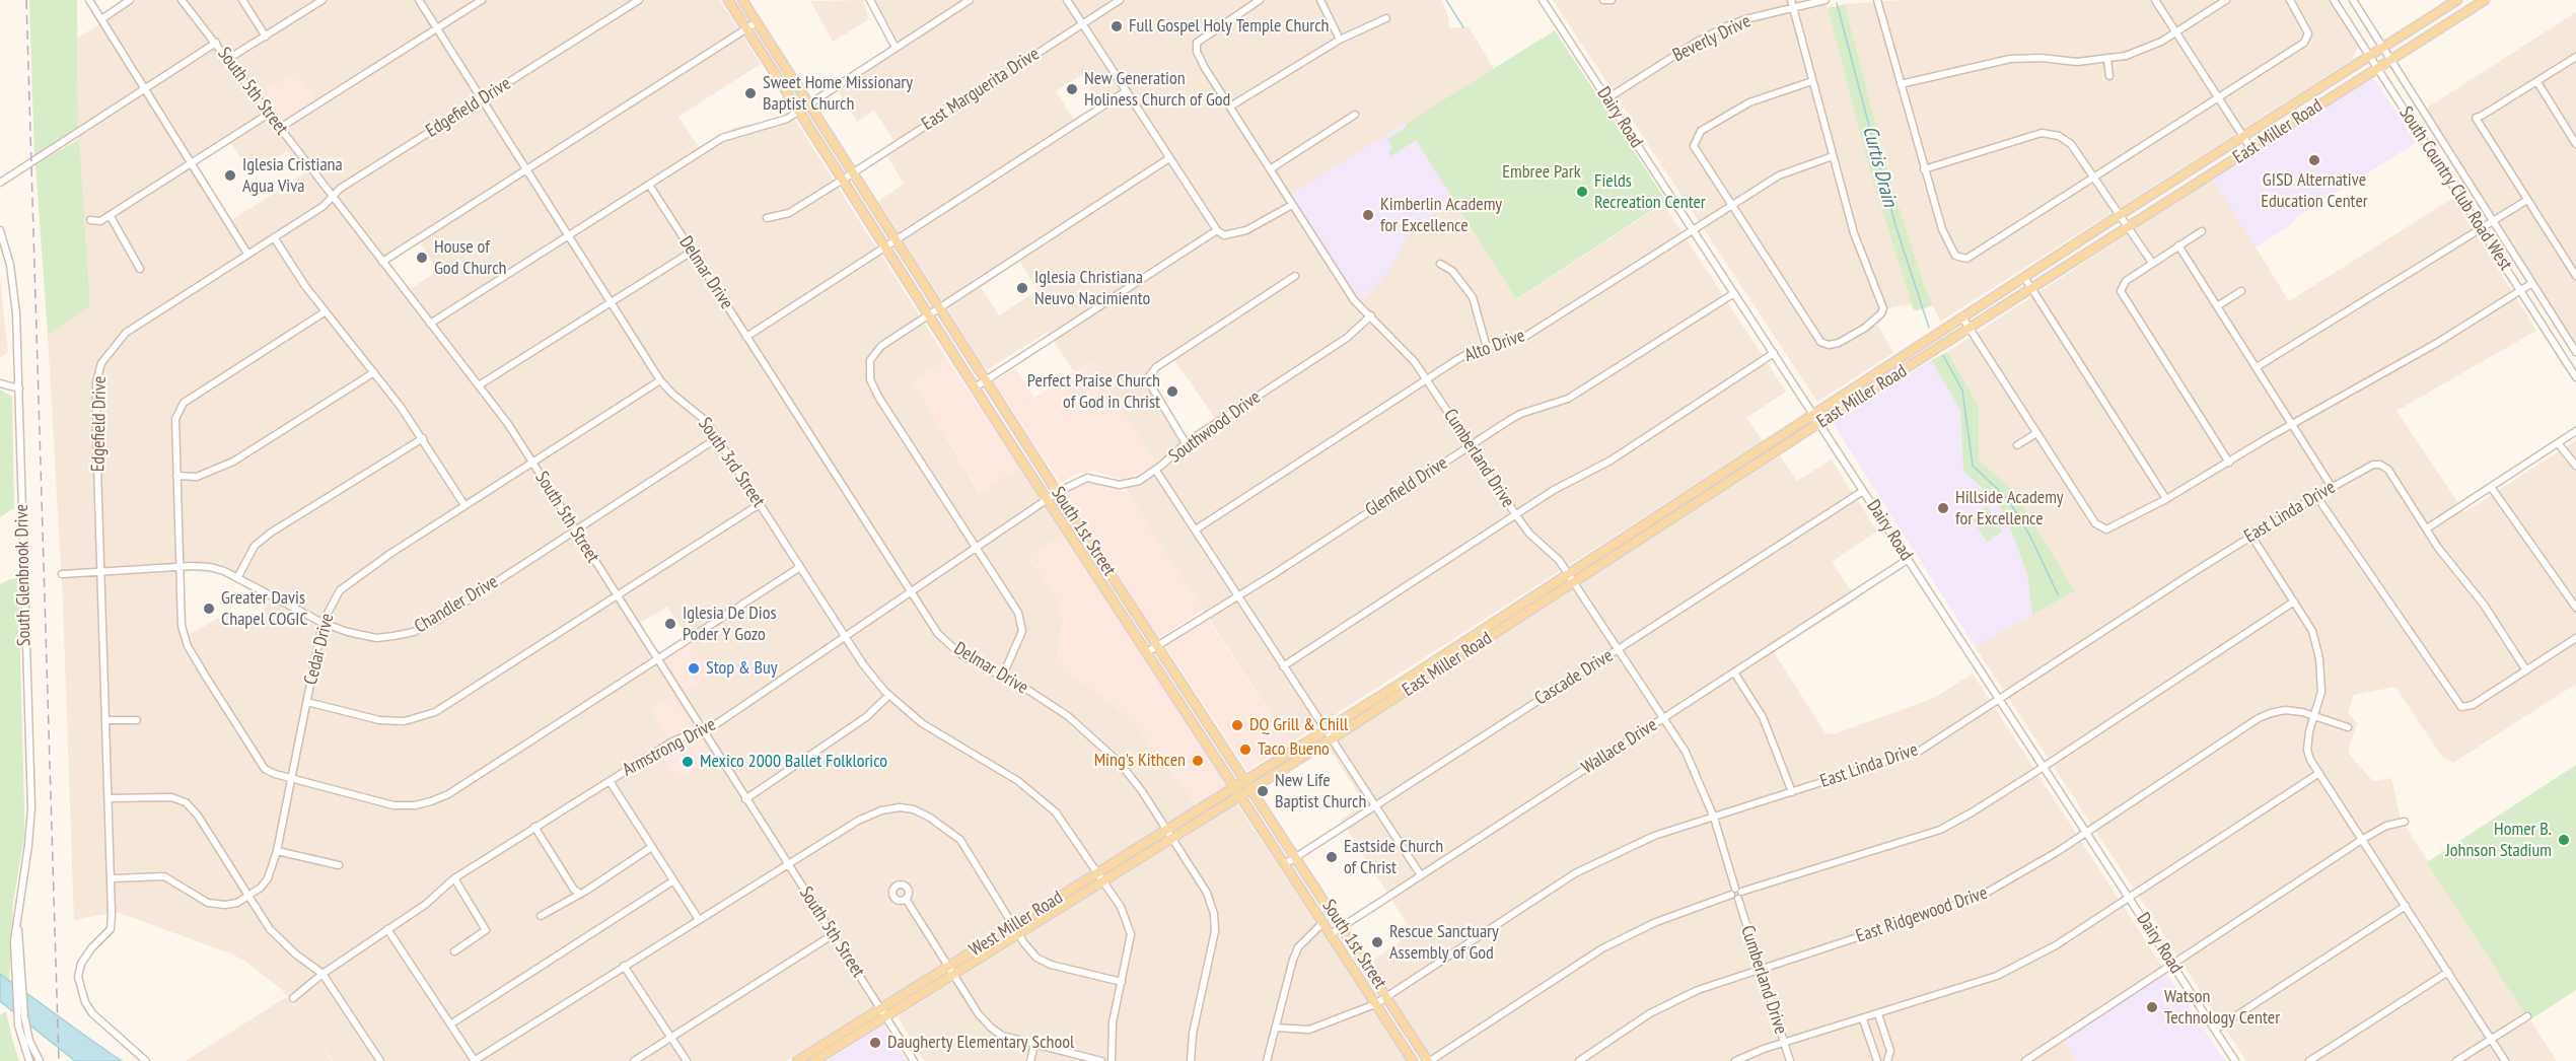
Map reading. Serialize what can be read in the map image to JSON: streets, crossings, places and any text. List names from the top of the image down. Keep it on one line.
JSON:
{"streets":{"main road":["East Miller Road","South 1st Street","West Miller Road"],"street":["Beverly Drive","East Marguerita Drive","South 5th Street","Edgefield Drive","Dairy Road","South Country Club Road West","Delmar Drive","Alto Drive","Southwood Drive","Cumberland Drive","South 3rd Street","Glenfield Drive","East Linda Drive","South Glenbrook Drive","Chandler Drive","Cedar Drive","Cascade Drive","Wallace Drive","Armstrong Drive","East Ridgewood Drive"]},"crossings":[["Beverly Drive","Dairy Road"],["East Marguerita Drive","South 1st Street"],["South 5th Street","Edgefield Drive"],["South 5th Street","Chandler Drive"],["South 5th Street","Cedar Drive"],["South 5th Street","Armstrong Drive"],["South 5th Street","West Miller Road"],["Edgefield Drive","South 3rd Street"],["Edgefield Drive","Chandler Drive"],["Dairy Road","East Miller Road"],["Dairy Road","Alto Drive"],["Dairy Road","Glenfield Drive"],["Dairy Road","East Linda Drive"],["Dairy Road","Cascade Drive"],["Dairy Road","Wallace Drive"],["Dairy Road","East Ridgewood Drive"],["East Miller Road","South Country Club Road West"],["East Miller Road","Cumberland Drive"],["East Miller Road","South 1st Street"],["East Miller Road","West Miller Road"],["Delmar Drive","Armstrong Drive"],["Delmar Drive","West Miller Road"],["Alto Drive","Cumberland Drive"],["Southwood Drive","Cumberland Drive"],["Southwood Drive","South 1st Street"],["Southwood Drive","Armstrong Drive"],["Cumberland Drive","Glenfield Drive"],["Cumberland Drive","East Linda Drive"],["Cumberland Drive","Cascade Drive"],["Cumberland Drive","Wallace Drive"],["Cumberland Drive","East Ridgewood Drive"],["South 3rd Street","Chandler Drive"],["South 3rd Street","Cedar Drive"],["South 3rd Street","Armstrong Drive"],["South 3rd Street","West Miller Road"],["Glenfield Drive","South 1st Street"],["East Linda Drive","South 1st Street"],["South 1st Street","Cascade Drive"],["South 1st Street","Wallace Drive"],["South 1st Street","Armstrong Drive"],["South 1st Street","West Miller Road"],["Chandler Drive","Cedar Drive"]],"water":["Curtis Drain"],"parks":["Embree Park"],"places":["Full Gospel Holy Temple Church","New Generation Holiness Church of God","Sweet Home Missionary Baptist Church","GISD Alternative Education Center","Iglesia Cristiana Agua Viva","Fields Recreation Center","Kimberlin Academy for Excellence","House of God Church","Iglesia Christiana Neuvo Nacimiento","Perfect Praise Church of God in Christ","Hillside Academy for Excellence","Greater Davis Chapel COGIC","Iglesia De Dios Poder Y Gozo","Stop & Buy","DQ Grill & Chill","Taco Bueno","Ming's Kithcen","Mexico 2000 Ballet Folklorico","New Life Baptist Church","Homer B. Johnson Stadium","Eastside Church of Christ","Rescue Sanctuary Assembly of God","Watson Technology Center","Daugherty Elementary School"]}
